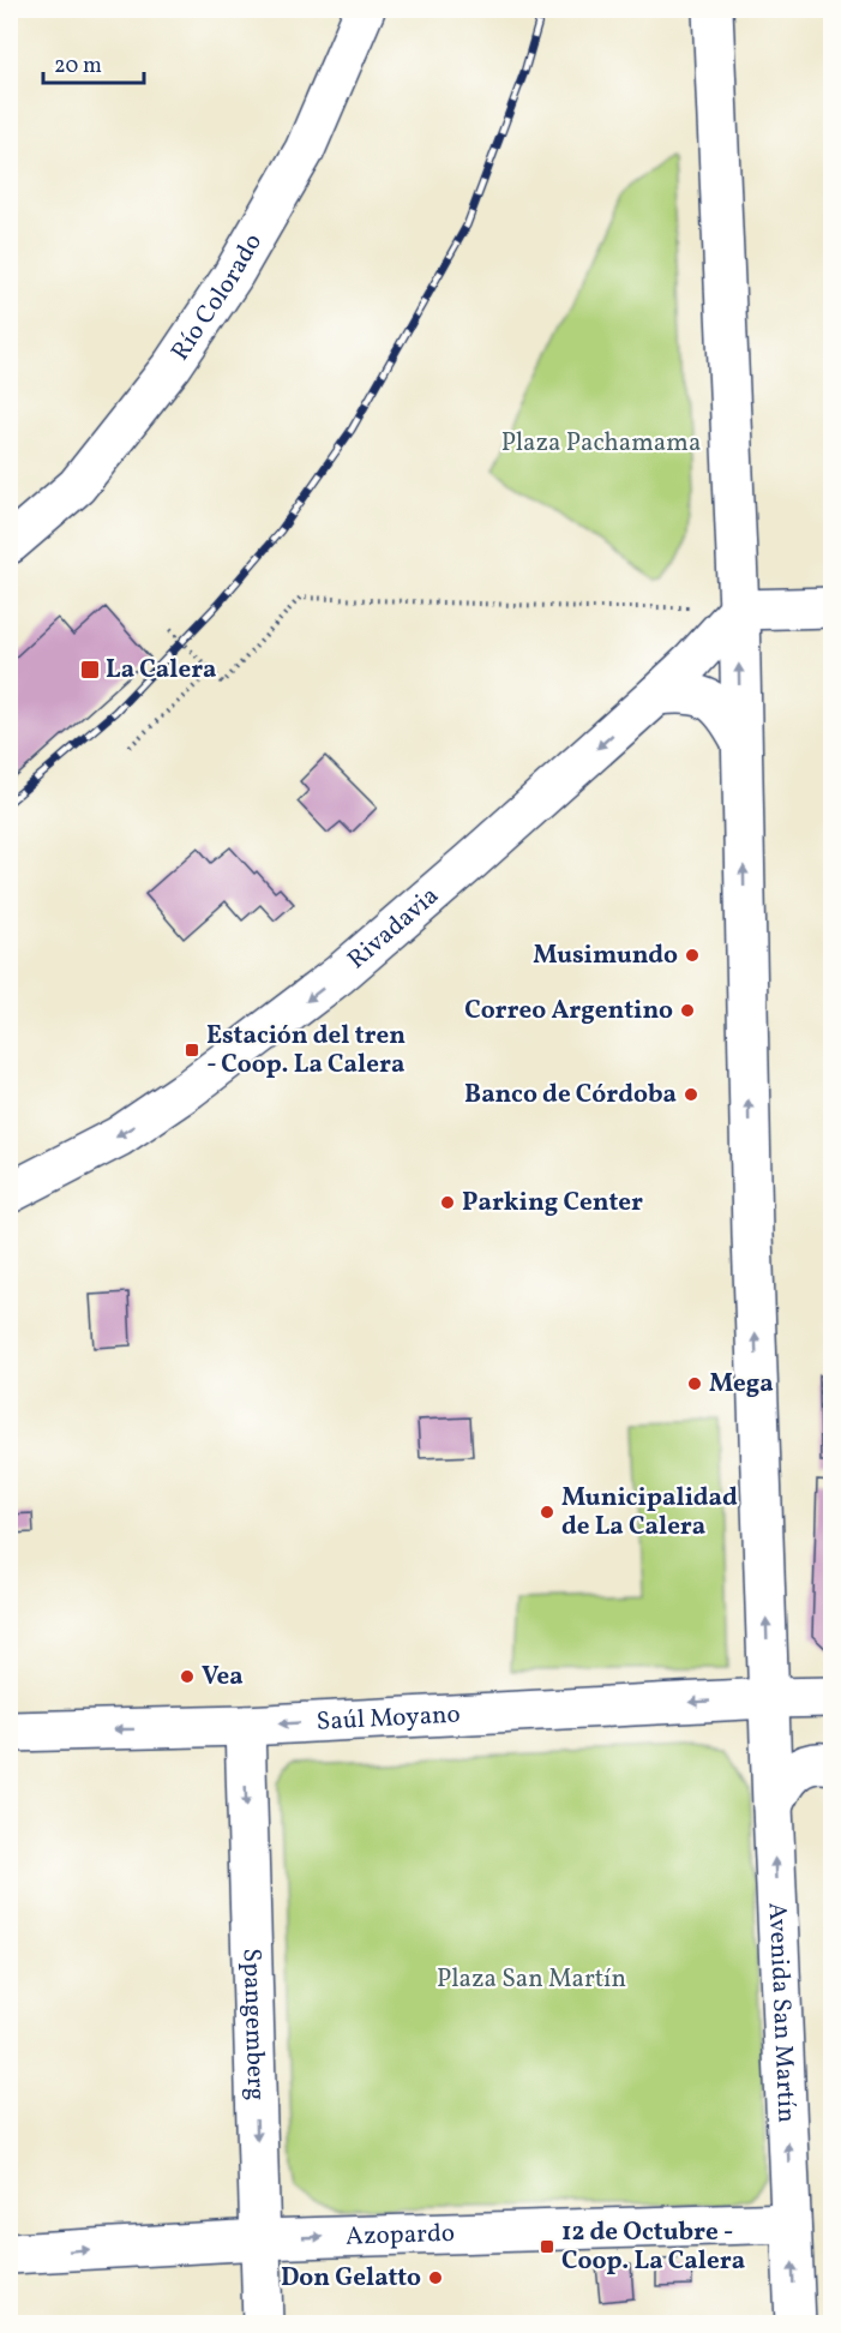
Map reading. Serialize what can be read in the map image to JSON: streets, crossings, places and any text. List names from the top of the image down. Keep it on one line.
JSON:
{"streets":{"street":["Río Colorado","Rivadavia","Saúl Moyano","Avenida San Martín","Spangemberg","Azopardo"]},"crossings":[["Rivadavia","Avenida San Martín"],["Saúl Moyano","Avenida San Martín"],["Saúl Moyano","Spangemberg"],["Avenida San Martín","Azopardo"],["Spangemberg","Azopardo"]],"one_way":["Rivadavia","Saúl Moyano","Avenida San Martín","Spangemberg","Azopardo"],"parks":["Plaza Pachamama","Plaza San Martín"],"places":{"transit":["La Calera","Estación del tren - Coop. La Calera","12 de Octubre - Coop. La Calera"],"other":["Musimundo","Correo Argentino","Banco de Córdoba","Parking Center","Mega","Municipalidad de La Calera","Vea","Don Gelatto"]},"scale_bar":"20 m"}
